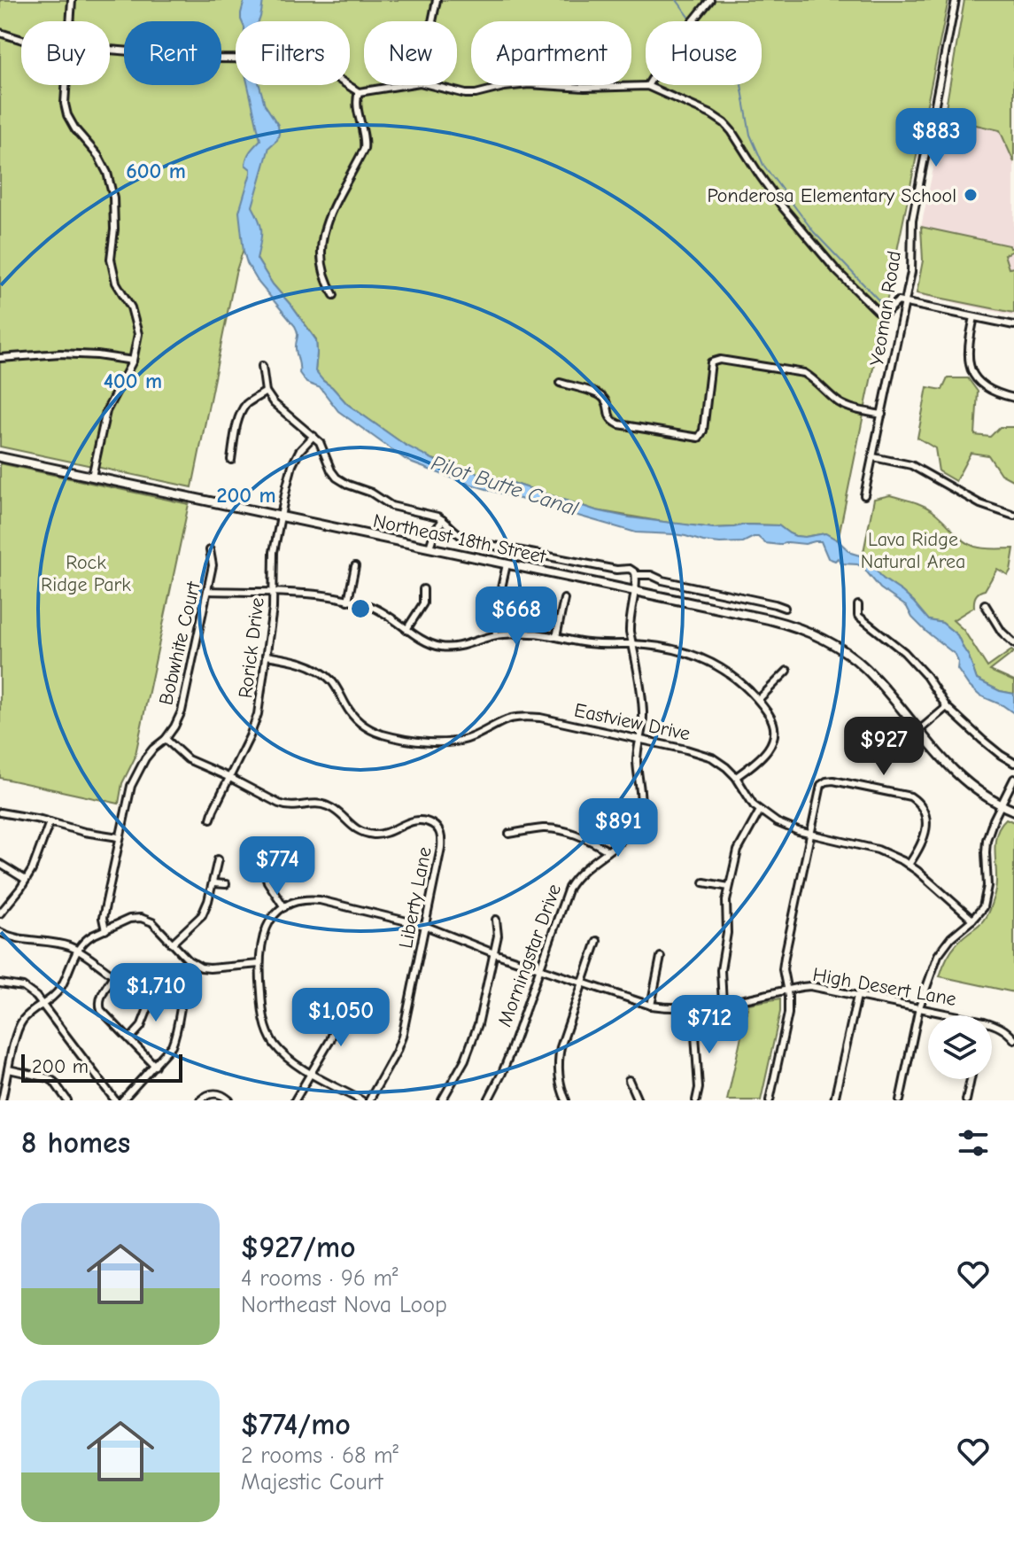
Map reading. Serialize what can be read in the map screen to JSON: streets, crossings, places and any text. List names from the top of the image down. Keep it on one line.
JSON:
{"streets":{"main road":["Northeast 18th Street"],"street":["Yeoman Road","Bobwhite Court","Rorick Drive","Eastview Drive","Liberty Lane","Morningstar Drive","High Desert Lane"]},"crossings":[["Northeast 18th Street","Rorick Drive"],["Northeast 18th Street","Morningstar Drive"],["Bobwhite Court","Liberty Lane"],["Rorick Drive","Eastview Drive"],["Rorick Drive","Liberty Lane"],["Eastview Drive","Morningstar Drive"],["Liberty Lane","High Desert Lane"],["Morningstar Drive","High Desert Lane"]],"water":["Pilot Butte Canal"],"parks":["Lava Ridge Natural Area","Rock Ridge Park"],"places":["Ponderosa Elementary School"],"scale_bar":"200 m","page":{"chip":["Buy","Rent","Filters","New","Apartment","House"],"price":["$883","$668","$927","$891","$774","$1,710","$1,050","$712"],"scale":"200 m","heading":"8 homes","list":[{"name":"$927/mo","note":"4 rooms · 96 m² · Northeast Nova Loop"},{"name":"$774/mo","note":"2 rooms · 68 m² · Majestic Court"}]},"rings":["600 m","400 m","200 m"]}
